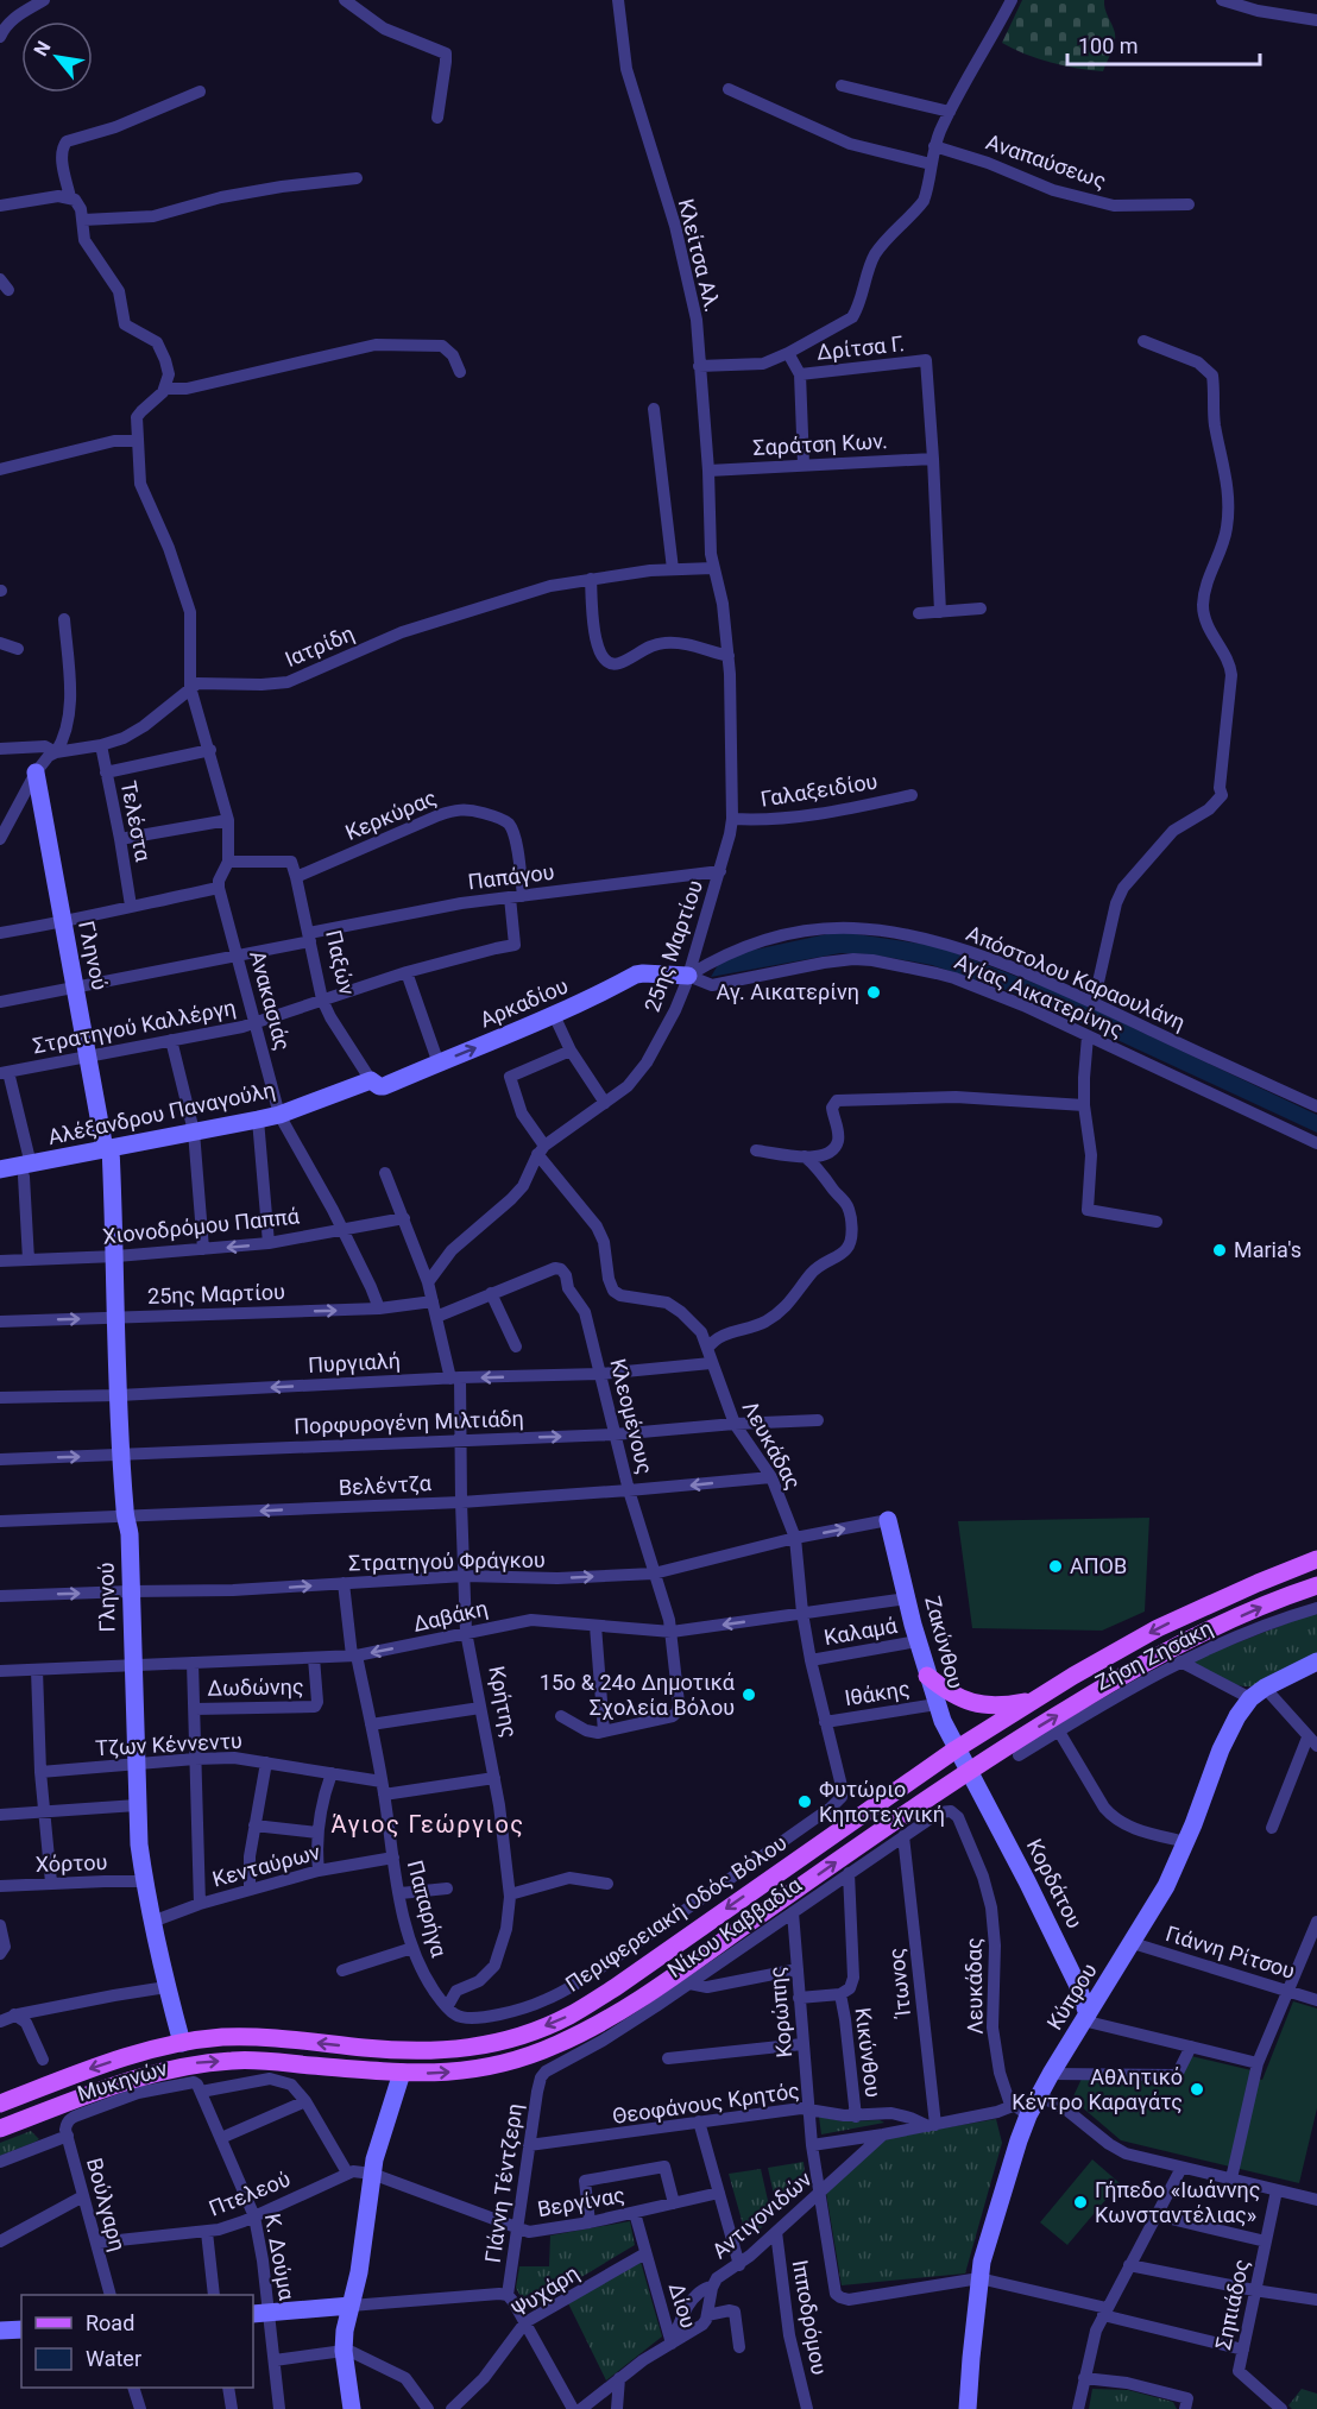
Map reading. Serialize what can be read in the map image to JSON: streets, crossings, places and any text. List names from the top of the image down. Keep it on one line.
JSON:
{"streets":{"main road":["Περιφερειακή Οδός Βόλου"],"street":["Αναπαύσεως","Κλείτσα Αλ.","Δρίτσα Γ.","Σαράτση Κων.","Ιατρίδη","Γαλαξειδίου","Κερκύρας","Τελέστα","Παπάγου","25ης Μαρτίου","Γληνού","Παξών","Απόστολου Καραουλάνη","Αγίας Αικατερίνης","Ανακασιάς","Αρκαδίου","Στρατηγού Καλλέργη","Αλέξανδρου Παναγούλη","Χιονοδρόμου Παππά","Πυργιαλή","Κλεομένους","Πορφυρογένη Μιλτιάδη","Λευκάδας","Βελέντζα","Στρατηγού Φράγκου","Δαβάκη","Καλαμά","Ζακύνθου","Ζήση Ζησάκη","Δωδώνης","Ιθάκης","Κρήτης","Τζων Κέννεντυ","Χόρτου","Κενταύρων","Κορδάτου","Παπαρήγα","Νίκου Καββαδία","Γιάννη Ρίτσου","Ίτωνος","Κύπρου","Κορώπης","Κικύνθου","Μυκηνών","Θεοφάνους Κρητός","ΓΙάννη Τέντζερη","Πτελεού","Βεργίνας","Βούλγαρη","Αντιγονιδών","Κ. Δούμα","Ψυχάρη","Σηπιάδος","Δίου","Ιπποδρόμου"]},"crossings":[["Κλείτσα Αλ.","Σαράτση Κων."],["Κλείτσα Αλ.","Ιατρίδη"],["Κλείτσα Αλ.","25ης Μαρτίου"],["Δρίτσα Γ.","Σαράτση Κων."],["Ιατρίδη","25ης Μαρτίου"],["Γαλαξειδίου","25ης Μαρτίου"],["Κερκύρας","Παπάγου"],["Κερκύρας","Παξών"],["Κερκύρας","Στρατηγού Καλλέργη"],["Παπάγου","25ης Μαρτίου"],["Παπάγου","Γληνού"],["Παπάγου","Παξών"],["Παπάγου","Ανακασιάς"],["Παπάγου","Στρατηγού Καλλέργη"],["25ης Μαρτίου","Γληνού"],["25ης Μαρτίου","Απόστολου Καραουλάνη"],["25ης Μαρτίου","Αγίας Αικατερίνης"],["25ης Μαρτίου","Ανακασιάς"],["25ης Μαρτίου","Αρκαδίου"],["25ης Μαρτίου","Λευκάδας"],["25ης Μαρτίου","Κρήτης"],["Γληνού","Στρατηγού Καλλέργη"],["Γληνού","Αλέξανδρου Παναγούλη"],["Γληνού","Χιονοδρόμου Παππά"],["Γληνού","Πυργιαλή"],["Γληνού","Πορφυρογένη Μιλτιάδη"],["Γληνού","Βελέντζα"],["Γληνού","Στρατηγού Φράγκου"],["Γληνού","Δαβάκη"],["Γληνού","Τζων Κέννεντυ"],["Γληνού","Χόρτου"],["Γληνού","Κενταύρων"],["Γληνού","Περιφερειακή Οδός Βόλου"],["Παξών","Αρκαδίου"],["Παξών","Στρατηγού Καλλέργη"],["Παξών","Αλέξανδρου Παναγούλη"],["Απόστολου Καραουλάνη","Αγίας Αικατερίνης"],["Απόστολου Καραουλάνη","Αρκαδίου"],["Αγίας Αικατερίνης","Αρκαδίου"],["Ανακασιάς","Στρατηγού Καλλέργη"],["Ανακασιάς","Αλέξανδρου Παναγούλη"],["Ανακασιάς","Χιονοδρόμου Παππά"],["Αρκαδίου","Αλέξανδρου Παναγούλη"],["Χιονοδρόμου Παππά","Κρήτης"],["Πυργιαλή","Κλεομένους"],["Πυργιαλή","Λευκάδας"],["Πυργιαλή","Κρήτης"],["Κλεομένους","Πορφυρογένη Μιλτιάδη"],["Κλεομένους","Βελέντζα"],["Κλεομένους","Στρατηγού Φράγκου"],["Κλεομένους","Δαβάκη"],["Κλεομένους","Κρήτης"],["Πορφυρογένη Μιλτιάδη","Λευκάδας"],["Πορφυρογένη Μιλτιάδη","Κρήτης"],["Λευκάδας","Βελέντζα"],["Λευκάδας","Στρατηγού Φράγκου"],["Λευκάδας","Δαβάκη"],["Λευκάδας","Καλαμά"],["Λευκάδας","Ιθάκης"],["Λευκάδας","Κρήτης"],["Λευκάδας","Παπαρήγα"],["Λευκάδας","Νίκου Καββαδία"],["Λευκάδας","Κύπρου"],["Βελέντζα","Κρήτης"],["Στρατηγού Φράγκου","Ζακύνθου"],["Στρατηγού Φράγκου","Κρήτης"],["Στρατηγού Φράγκου","Παπαρήγα"],["Δαβάκη","Ζακύνθου"],["Δαβάκη","Δωδώνης"],["Δαβάκη","Κρήτης"],["Δαβάκη","Παπαρήγα"],["Καλαμά","Ζακύνθου"],["Ζακύνθου","Ιθάκης"],["Ζακύνθου","Κορδάτου"],["Ζακύνθου","Περιφερειακή Οδός Βόλου"],["Κρήτης","Τζων Κέννεντυ"],["Κρήτης","Παπαρήγα"],["Τζων Κέννεντυ","Παπαρήγα"],["Κενταύρων","Παπαρήγα"],["Κορδάτου","Κύπρου"],["Νίκου Καββαδία","Ίτωνος"],["Νίκου Καββαδία","Κορώπης"],["Νίκου Καββαδία","Κικύνθου"],["Νίκου Καββαδία","ΓΙάννη Τέντζερη"],["Γιάννη Ρίτσου","Κύπρου"],["Ίτωνος","Θεοφάνους Κρητός"],["Κύπρου","Κορώπης"],["Κορώπης","Θεοφάνους Κρητός"],["Κορώπης","Αντιγονιδών"],["Κικύνθου","Θεοφάνους Κρητός"],["Μυκηνών","Βούλγαρη"],["Μυκηνών","Κ. Δούμα"],["Θεοφάνους Κρητός","ΓΙάννη Τέντζερη"],["ΓΙάννη Τέντζερη","Βεργίνας"],["Πτελεού","Βεργίνας"],["Πτελεού","Βούλγαρη"],["Πτελεού","Κ. Δούμα"],["Βεργίνας","Δίου"],["Αντιγονιδών","Δίου"],["Αντιγονιδών","Ιπποδρόμου"],["Ψυχάρη","Δίου"]],"one_way":["Αρκαδίου","Πυργιαλή","Βελέντζα","Στρατηγού Φράγκου"],"districts":["Άγιος Γεώργιος"],"places":["Αγ. Αικατερίνη","Maria's","ΑΠΟΒ","15ο & 24ο Δημοτικά Σχολεία Βόλου","Φυτώριο Κηποτεχνική","Αθλητικό Κέντρο Καραγάτς","Γήπεδο «Ιωάννης Κωνσταντέλιας»"],"legend":["Road","Water"],"scale_bar":"100 m","north":"top left"}
